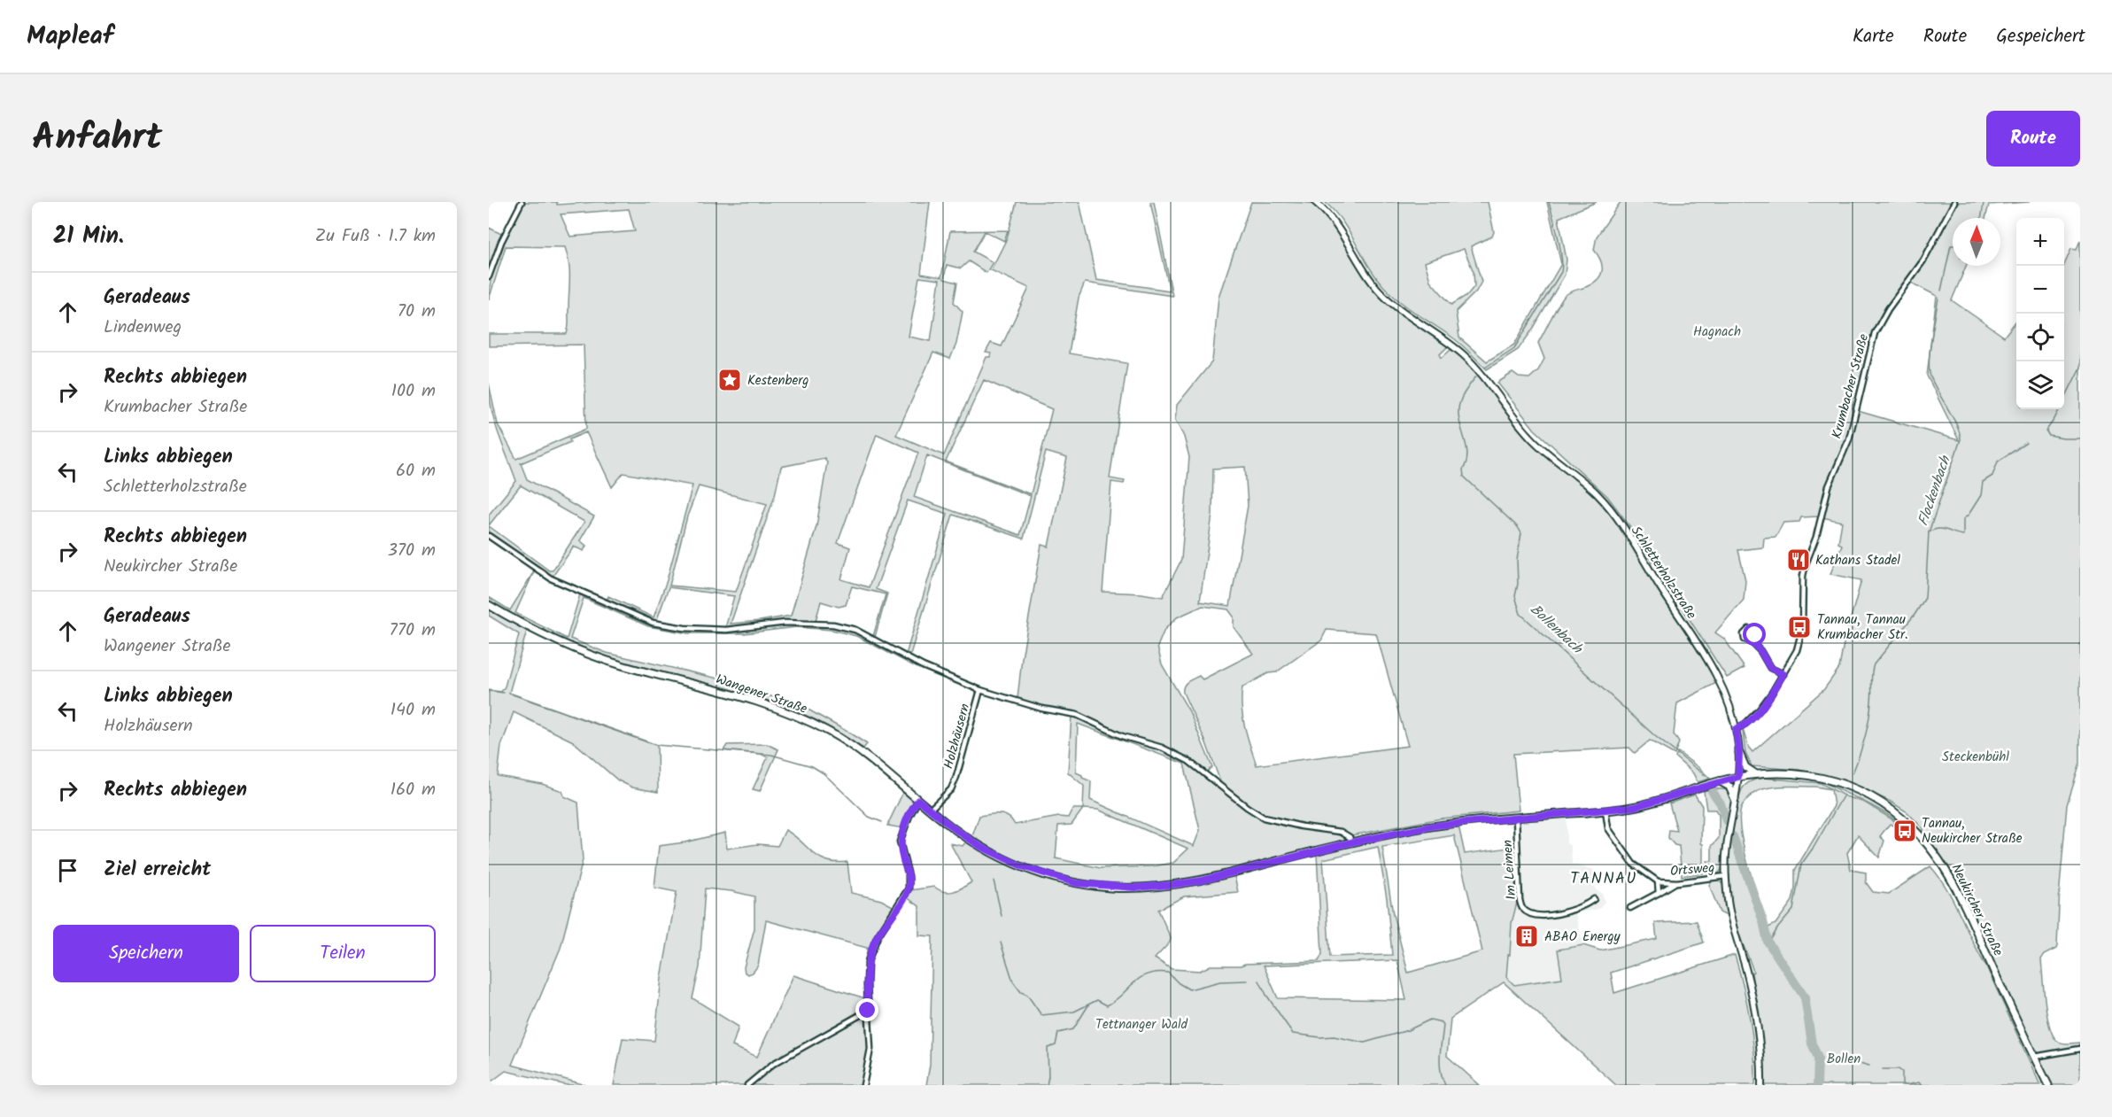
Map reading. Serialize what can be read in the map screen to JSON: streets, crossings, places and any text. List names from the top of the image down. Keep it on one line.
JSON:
{"streets":{"main road":["Wangener Straße","Neukircher Straße"],"street":["Krumbacher Straße","Schletterholzstraße","Holzhäusern","Ortsweg","Im Leimen"]},"crossings":[["Krumbacher Straße","Schletterholzstraße"],["Schletterholzstraße","Ortsweg"],["Schletterholzstraße","Neukircher Straße"],["Wangener Straße","Holzhäusern"],["Wangener Straße","Neukircher Straße"],["Ortsweg","Neukircher Straße"],["Im Leimen","Neukircher Straße"]],"districts":["TANNAU"],"water":["Flockenbach","Bollenbach"],"parks":["Hagnach","Steckenbühl","Tettnanger Wald","Bollen"],"places":{"place":["Kestenberg"],"restaurant":["Kathans Stadel"],"bus stop":["Tannau, Tannau Krumbacher Str.","Tannau, Neukircher Straße"],"building":["ABAO Energy"]},"north":"top","page":{"header":"Mapleaf","nav":["Karte","Route","Gespeichert"],"title":"Anfahrt","buttons":["Route",["Speichern","Teilen"]],"heading":["21 Min.","Zu Fuß · 1.7 km"],"map_buttons":["+","−"],"list":[["Geradeaus","Lindenweg","70 m"],["Rechts abbiegen","Krumbacher Straße","100 m"],["Links abbiegen","Schletterholzstraße","60 m"],["Rechts abbiegen","Neukircher Straße","370 m"],["Geradeaus","Wangener Straße","770 m"],["Links abbiegen","Holzhäusern","140 m"],["Rechts abbiegen","160 m"],"Ziel erreicht"]}}
